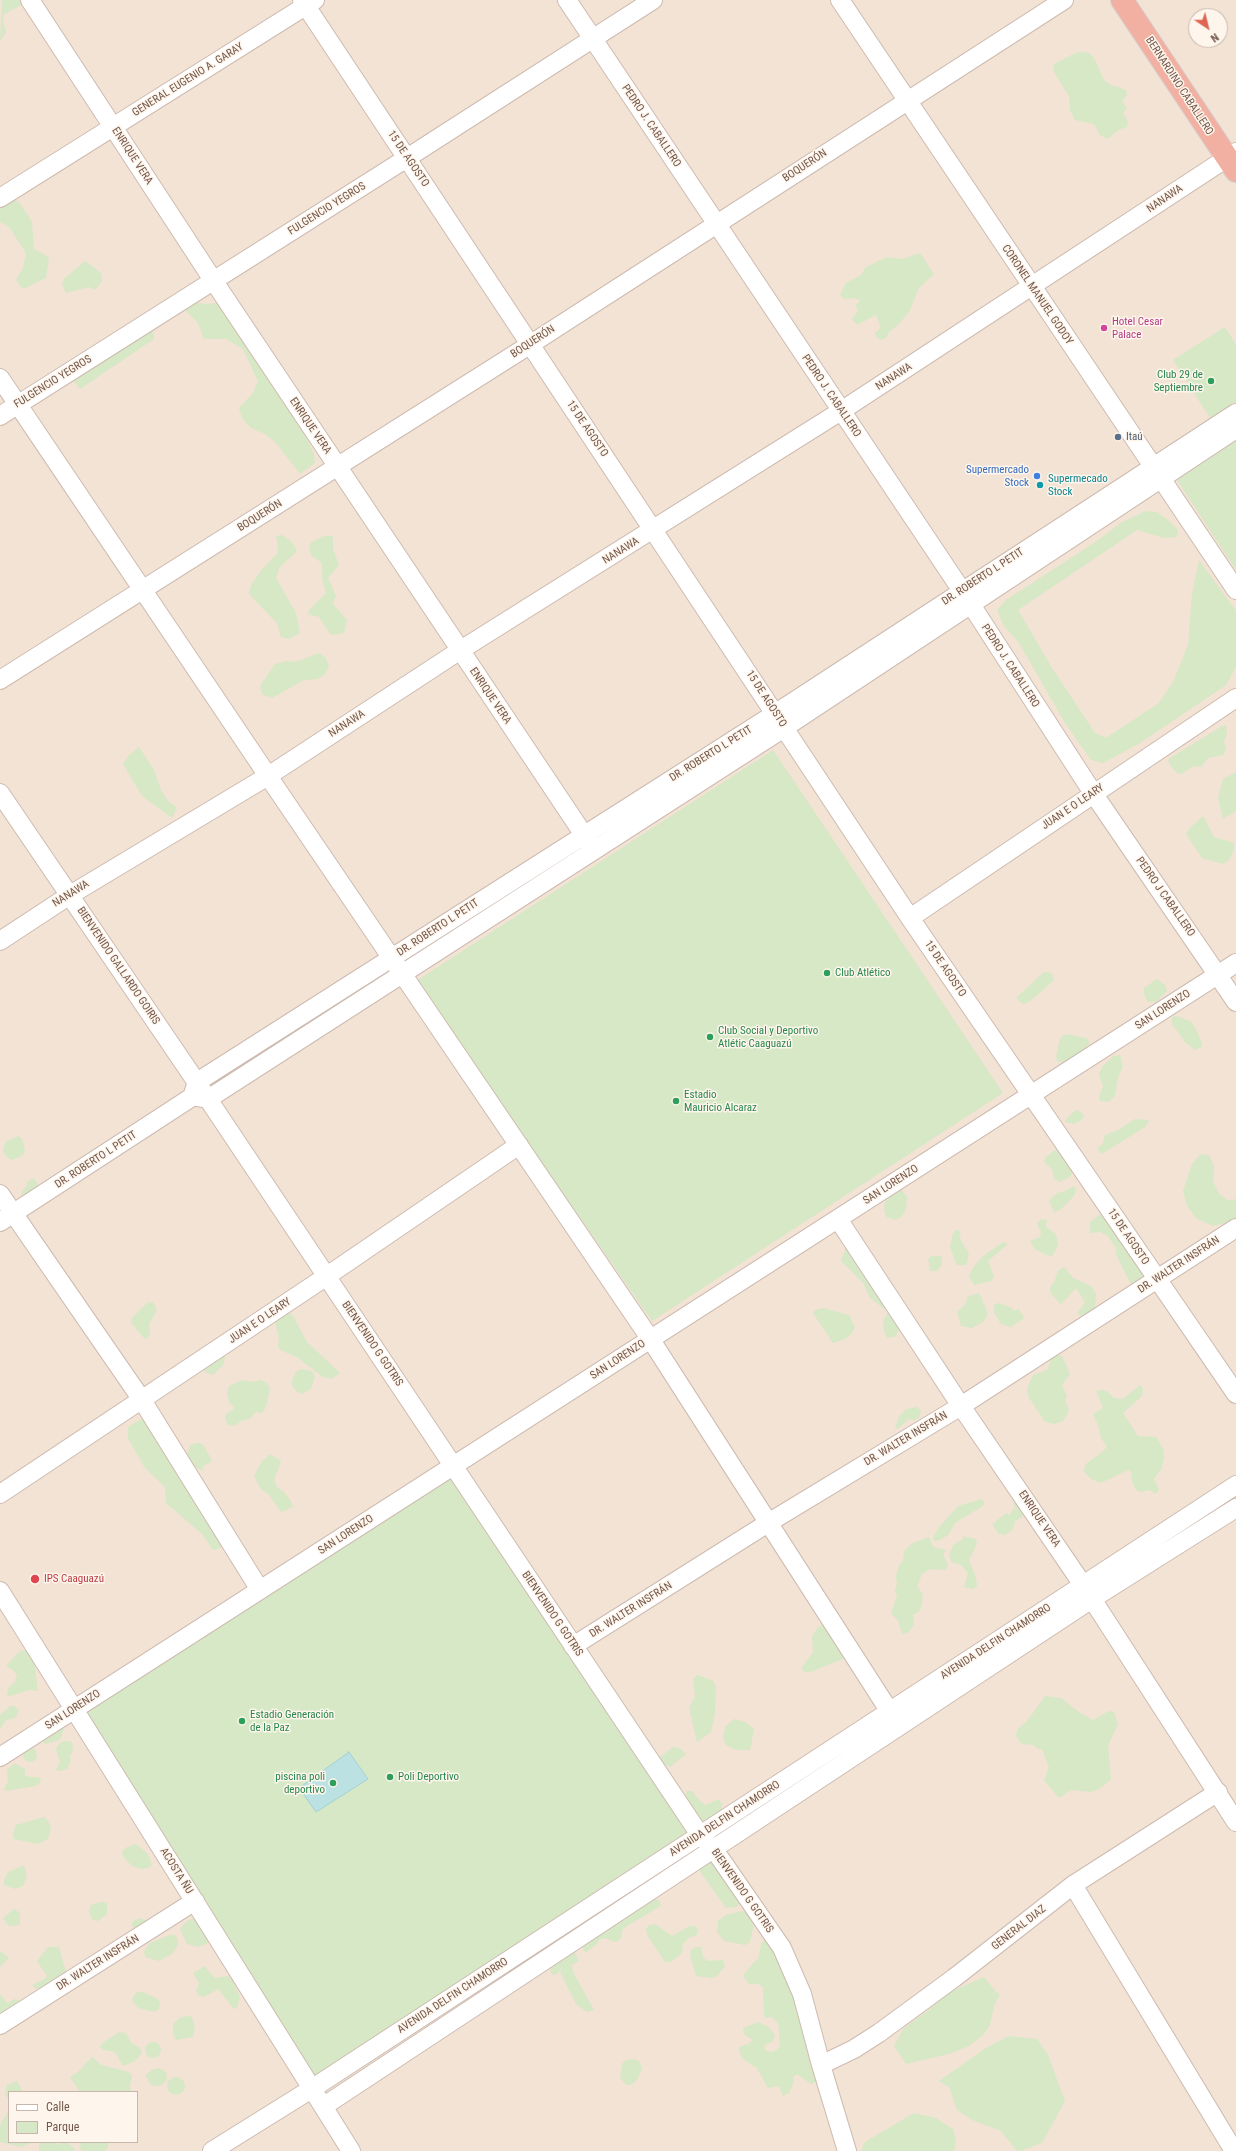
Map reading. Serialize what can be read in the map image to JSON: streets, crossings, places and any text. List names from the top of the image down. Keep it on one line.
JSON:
{"streets":{"highway":["BERNARDINO CABALLERO"],"street":["GENERAL EUGENIO A. GARAY","PEDRO J. CABALLERO","ENRIQUE VERA","15 DE AGOSTO","BOQUERÓN","NANAWA","FULGENCIO YEGROS","CORONEL MANUEL GODOY","DR. ROBERTO L PETIT","JUAN E O LEARY","PEDRO J CABALLERO","BIENVENIDO GALLARDO GOIRIS","SAN LORENZO","DR. WALTER INSFRÁN","BIENVENIDO G GOTRIS","AVENIDA DELFIN CHAMORRO","ACOSTA ÑU","GENERAL DIAZ"]},"crossings":[["GENERAL EUGENIO A. GARAY","ENRIQUE VERA"],["GENERAL EUGENIO A. GARAY","15 DE AGOSTO"],["BERNARDINO CABALLERO","NANAWA"],["PEDRO J. CABALLERO","BOQUERÓN"],["PEDRO J. CABALLERO","NANAWA"],["PEDRO J. CABALLERO","FULGENCIO YEGROS"],["PEDRO J. CABALLERO","DR. ROBERTO L PETIT"],["PEDRO J. CABALLERO","JUAN E O LEARY"],["PEDRO J. CABALLERO","PEDRO J CABALLERO"],["ENRIQUE VERA","BOQUERÓN"],["ENRIQUE VERA","NANAWA"],["ENRIQUE VERA","FULGENCIO YEGROS"],["ENRIQUE VERA","DR. ROBERTO L PETIT"],["ENRIQUE VERA","SAN LORENZO"],["ENRIQUE VERA","DR. WALTER INSFRÁN"],["ENRIQUE VERA","AVENIDA DELFIN CHAMORRO"],["ENRIQUE VERA","GENERAL DIAZ"],["15 DE AGOSTO","BOQUERÓN"],["15 DE AGOSTO","NANAWA"],["15 DE AGOSTO","FULGENCIO YEGROS"],["15 DE AGOSTO","DR. ROBERTO L PETIT"],["15 DE AGOSTO","JUAN E O LEARY"],["15 DE AGOSTO","SAN LORENZO"],["15 DE AGOSTO","DR. WALTER INSFRÁN"],["BOQUERÓN","CORONEL MANUEL GODOY"],["NANAWA","CORONEL MANUEL GODOY"],["NANAWA","BIENVENIDO GALLARDO GOIRIS"],["CORONEL MANUEL GODOY","DR. ROBERTO L PETIT"],["DR. ROBERTO L PETIT","BIENVENIDO GALLARDO GOIRIS"],["DR. ROBERTO L PETIT","BIENVENIDO G GOTRIS"],["JUAN E O LEARY","PEDRO J CABALLERO"],["JUAN E O LEARY","BIENVENIDO G GOTRIS"],["PEDRO J CABALLERO","SAN LORENZO"],["BIENVENIDO GALLARDO GOIRIS","BIENVENIDO G GOTRIS"],["SAN LORENZO","BIENVENIDO G GOTRIS"],["SAN LORENZO","ACOSTA ÑU"],["DR. WALTER INSFRÁN","BIENVENIDO G GOTRIS"],["DR. WALTER INSFRÁN","ACOSTA ÑU"],["BIENVENIDO G GOTRIS","AVENIDA DELFIN CHAMORRO"],["BIENVENIDO G GOTRIS","GENERAL DIAZ"],["AVENIDA DELFIN CHAMORRO","ACOSTA ÑU"]],"places":["Hotel Cesar Palace","Club 29 de Septiembre","Itaú","Supermercado Stock","Supermecado Stock","Club Atlético","Club Social y Deportivo Atlétic Caaguazú","Estadio Mauricio Alcaraz","IPS Caaguazú","Estadio Generación de la Paz","Poli Deportivo","piscina poli deportivo"],"legend":["Calle","Parque"],"north":"bottom right"}
